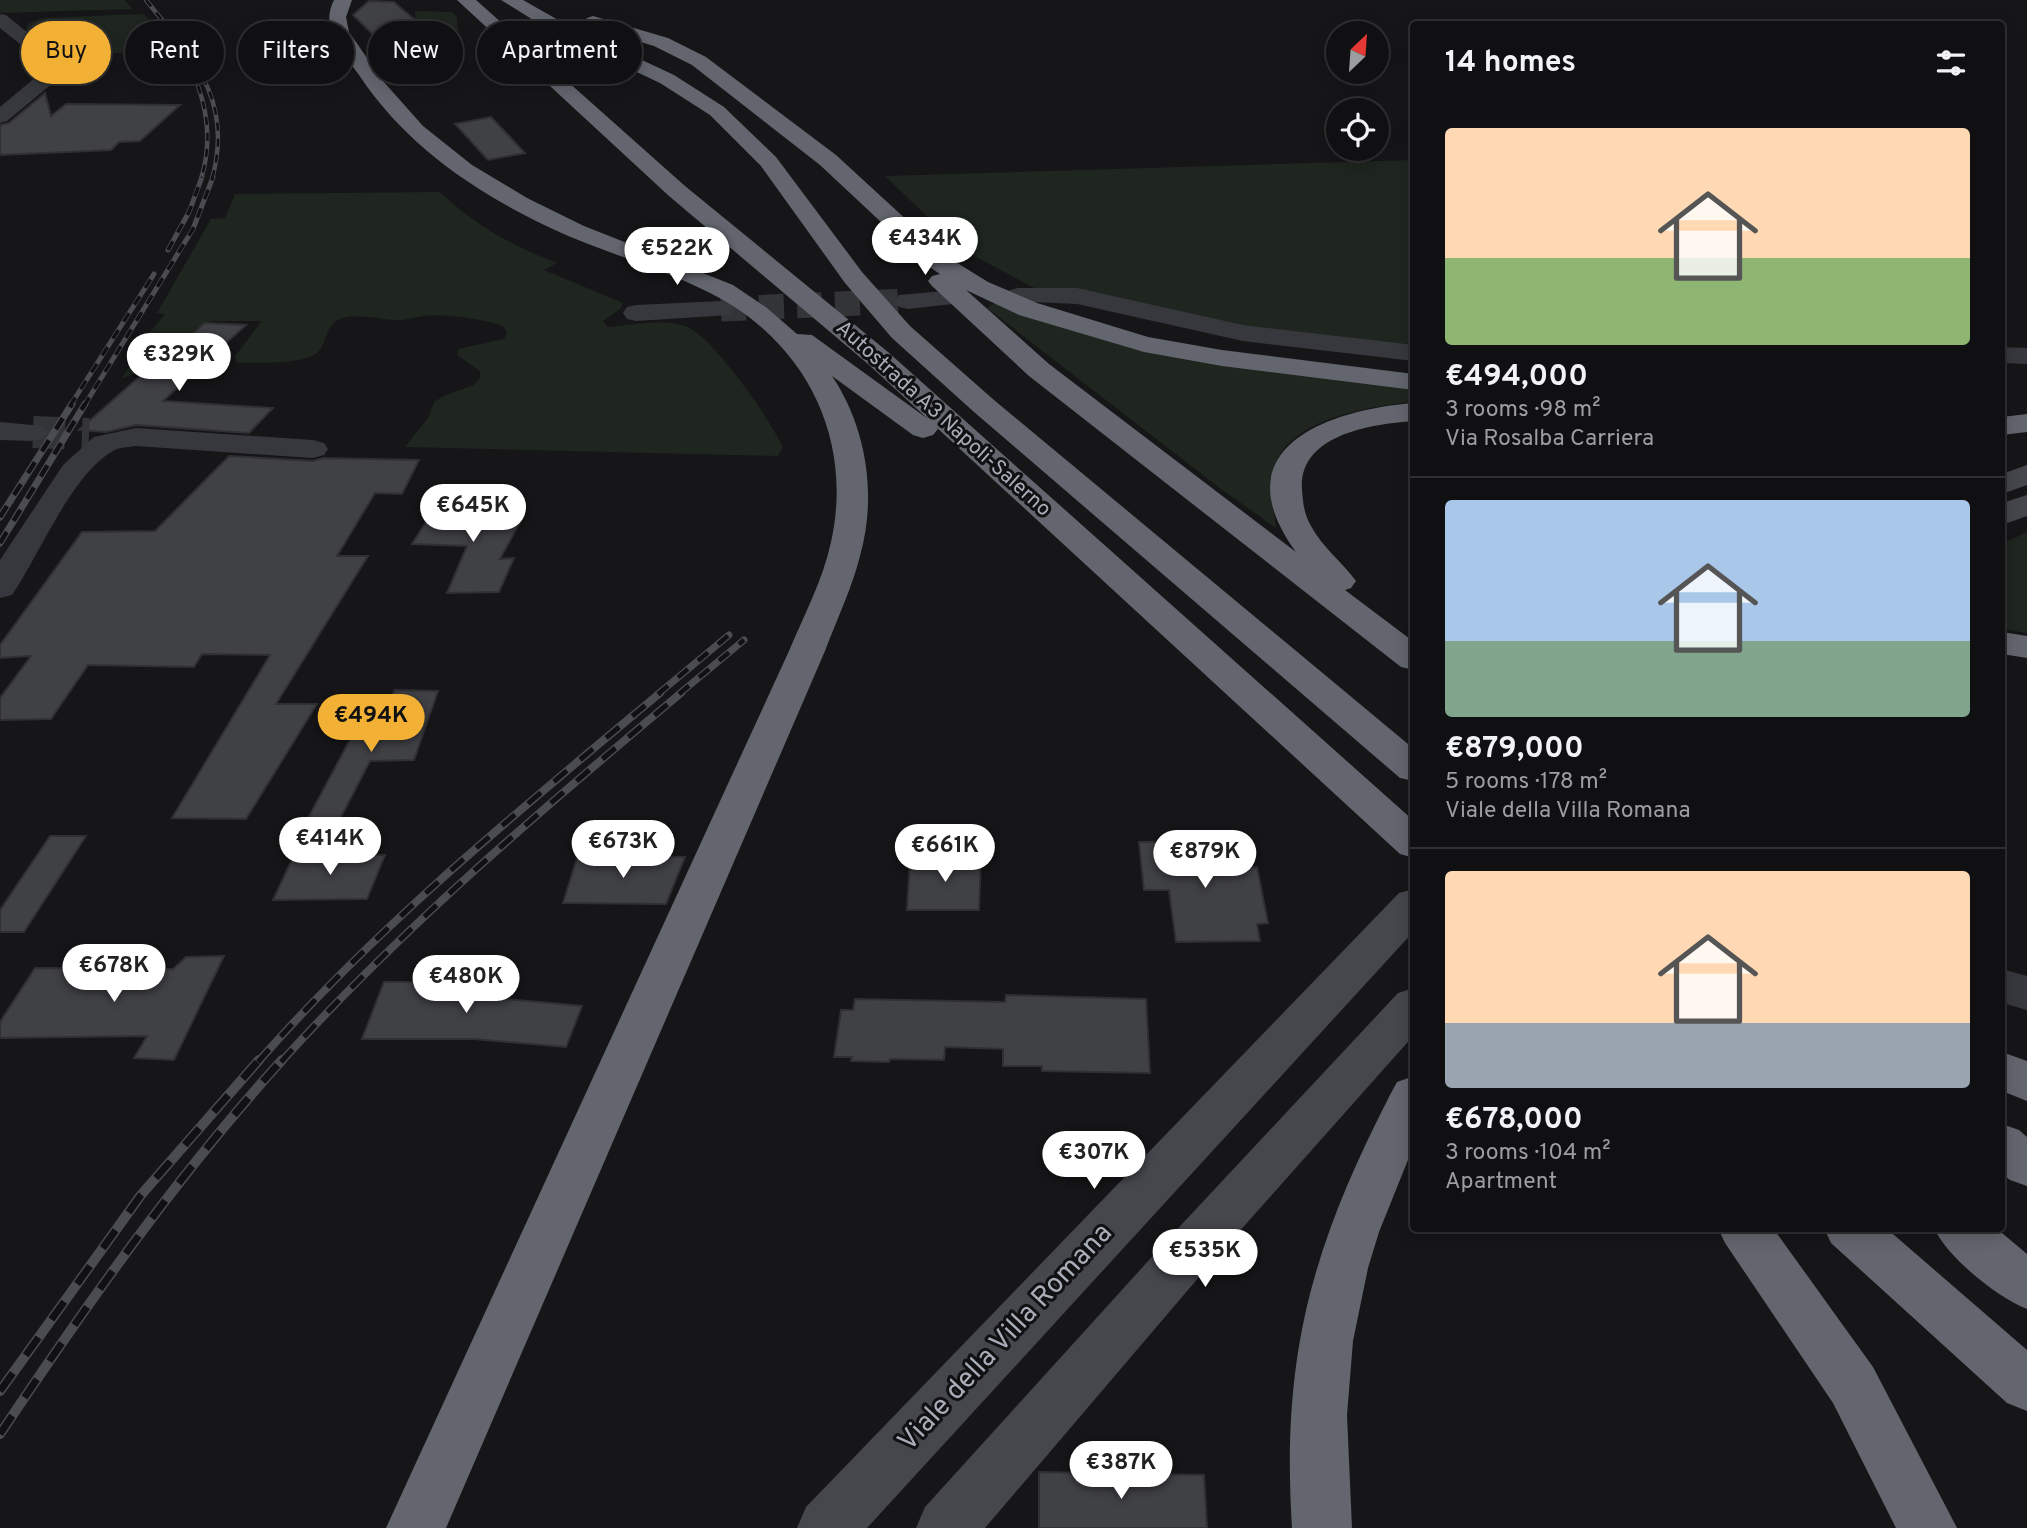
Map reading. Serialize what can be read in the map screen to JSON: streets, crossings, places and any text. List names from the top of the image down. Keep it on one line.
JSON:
{"streets":{"highway":["Autostrada A3 Napoli-Salerno"],"main road":["Viale della Villa Romana"]},"north":"top right","page":{"chip":["Buy","Rent","Filters","New","Apartment"],"heading":"14 homes","list":[{"name":"€494,000","note":"3 rooms · 98 m² · Via Rosalba Carriera"},{"name":"€879,000","note":"5 rooms · 178 m² · Viale della Villa Romana"},{"name":"€678,000","note":"3 rooms · 104 m² · Apartment"}],"price":["€434K","€522K","€329K","€645K","€494K","€414K","€673K","€661K","€879K","€678K","€480K","€307K","€535K","€387K"]}}
